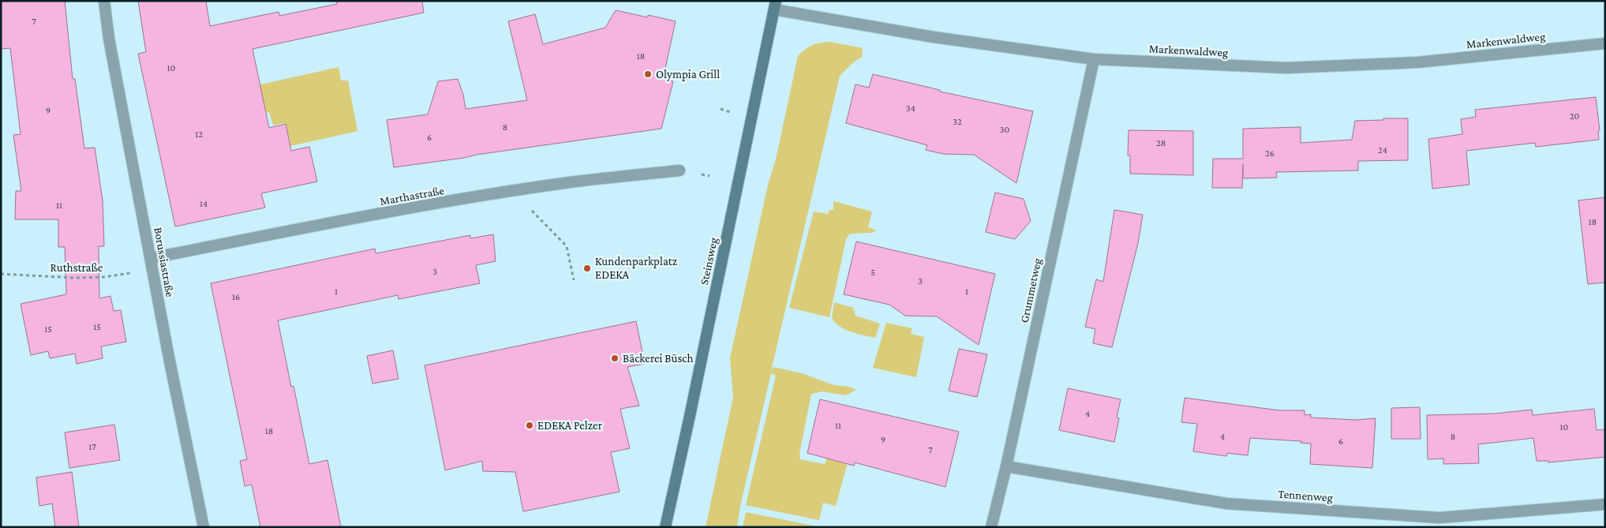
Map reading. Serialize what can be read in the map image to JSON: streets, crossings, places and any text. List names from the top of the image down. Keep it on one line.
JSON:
{"streets":{"main road":["Steinsweg"],"street":["Markenwaldweg","Marthastraße","Borussiastraße","Grummetweg","Tennenweg"],"path":["Ruthstraße"]},"crossings":[["Markenwaldweg","Steinsweg"],["Markenwaldweg","Grummetweg"],["Marthastraße","Borussiastraße"],["Borussiastraße","Ruthstraße"],["Grummetweg","Tennenweg"]],"places":["Olympia Grill","Kundenparkplatz EDEKA","Bäckerei Büsch","EDEKA Pelzer"],"house_numbers":["7","18","10","34","9","20","32","8","30","12","6","28","24","26","14","11","18","3","5","3","1","1","16","15","15","4","11","10","18","4","8","9","6","17","7"]}
